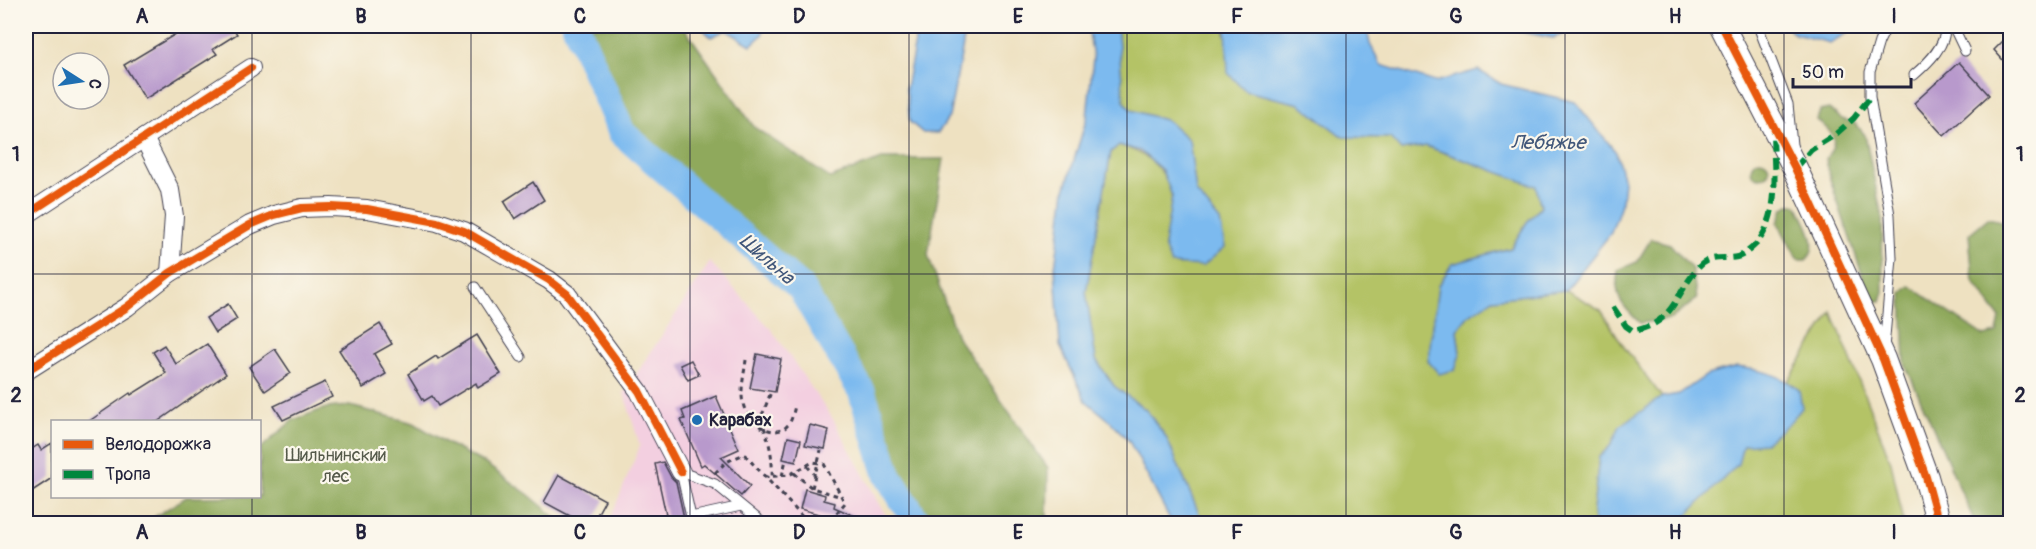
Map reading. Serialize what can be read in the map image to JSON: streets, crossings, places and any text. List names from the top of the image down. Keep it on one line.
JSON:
{"water":["Лебяжье","Шильна"],"parks":["Шильнинский лес"],"places":["Карабах"],"legend":["Велодорожка","Тропа"],"scale_bar":"50 m","north":"right","grid":{"columns":["A","B","C","D","E","F","G","H","I"],"rows":["1","2"]}}
